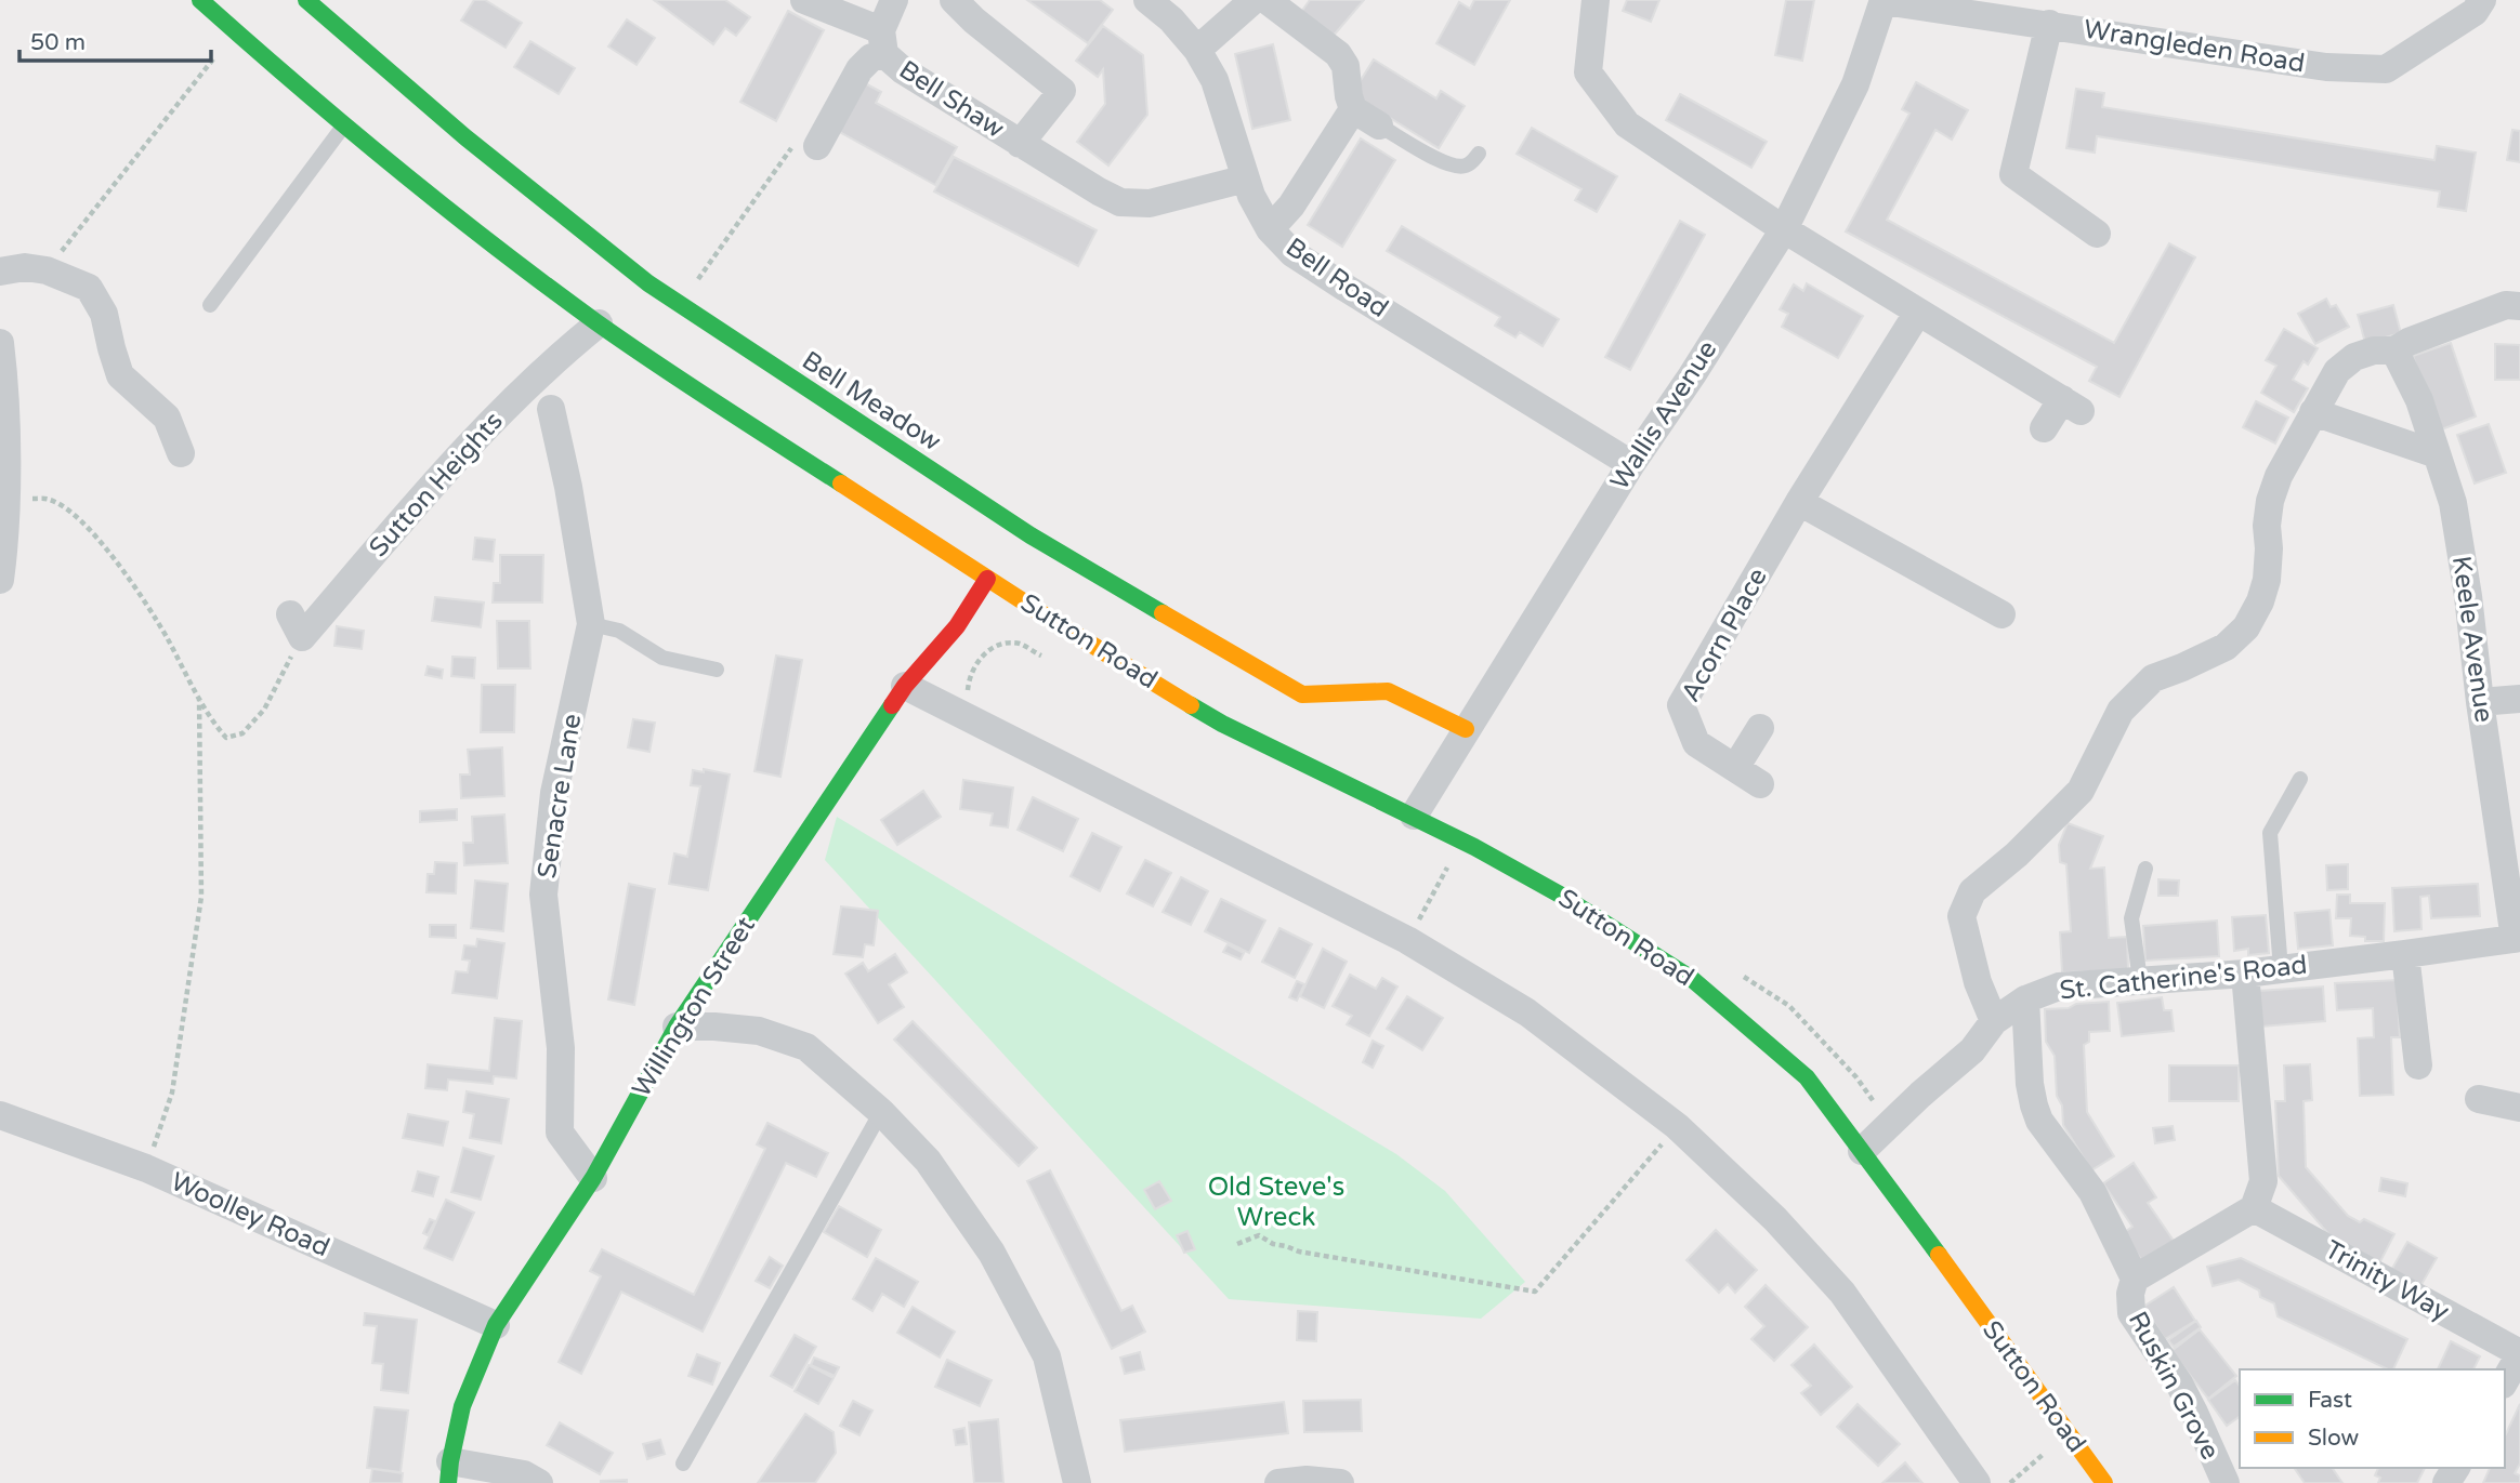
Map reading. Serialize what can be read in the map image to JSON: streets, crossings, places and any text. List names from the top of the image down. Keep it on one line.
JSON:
{"streets":{"main road":["Bell Meadow","Sutton Road","Willington Street"],"street":["Wrangleden Road","Bell Shaw","Bell Road","Wallis Avenue","Sutton Heights","Acorn Place","Keele Avenue","Senacre Lane","St. Catherine's Road","Woolley Road","Trinity Way","Ruskin Grove"]},"crossings":[["Wrangleden Road","Wallis Avenue"],["Bell Shaw","Bell Road"],["Bell Road","Wallis Avenue"],["Bell Meadow","Wallis Avenue"],["Wallis Avenue","Sutton Road"],["Sutton Heights","Sutton Road"],["Keele Avenue","St. Catherine's Road"],["Sutton Road","St. Catherine's Road"],["Sutton Road","Willington Street"],["Senacre Lane","Willington Street"],["St. Catherine's Road","Ruskin Grove"],["Willington Street","Woolley Road"]],"parks":["Old Steve's Wreck"],"legend":["Fast","Slow"],"scale_bar":"50 m"}
